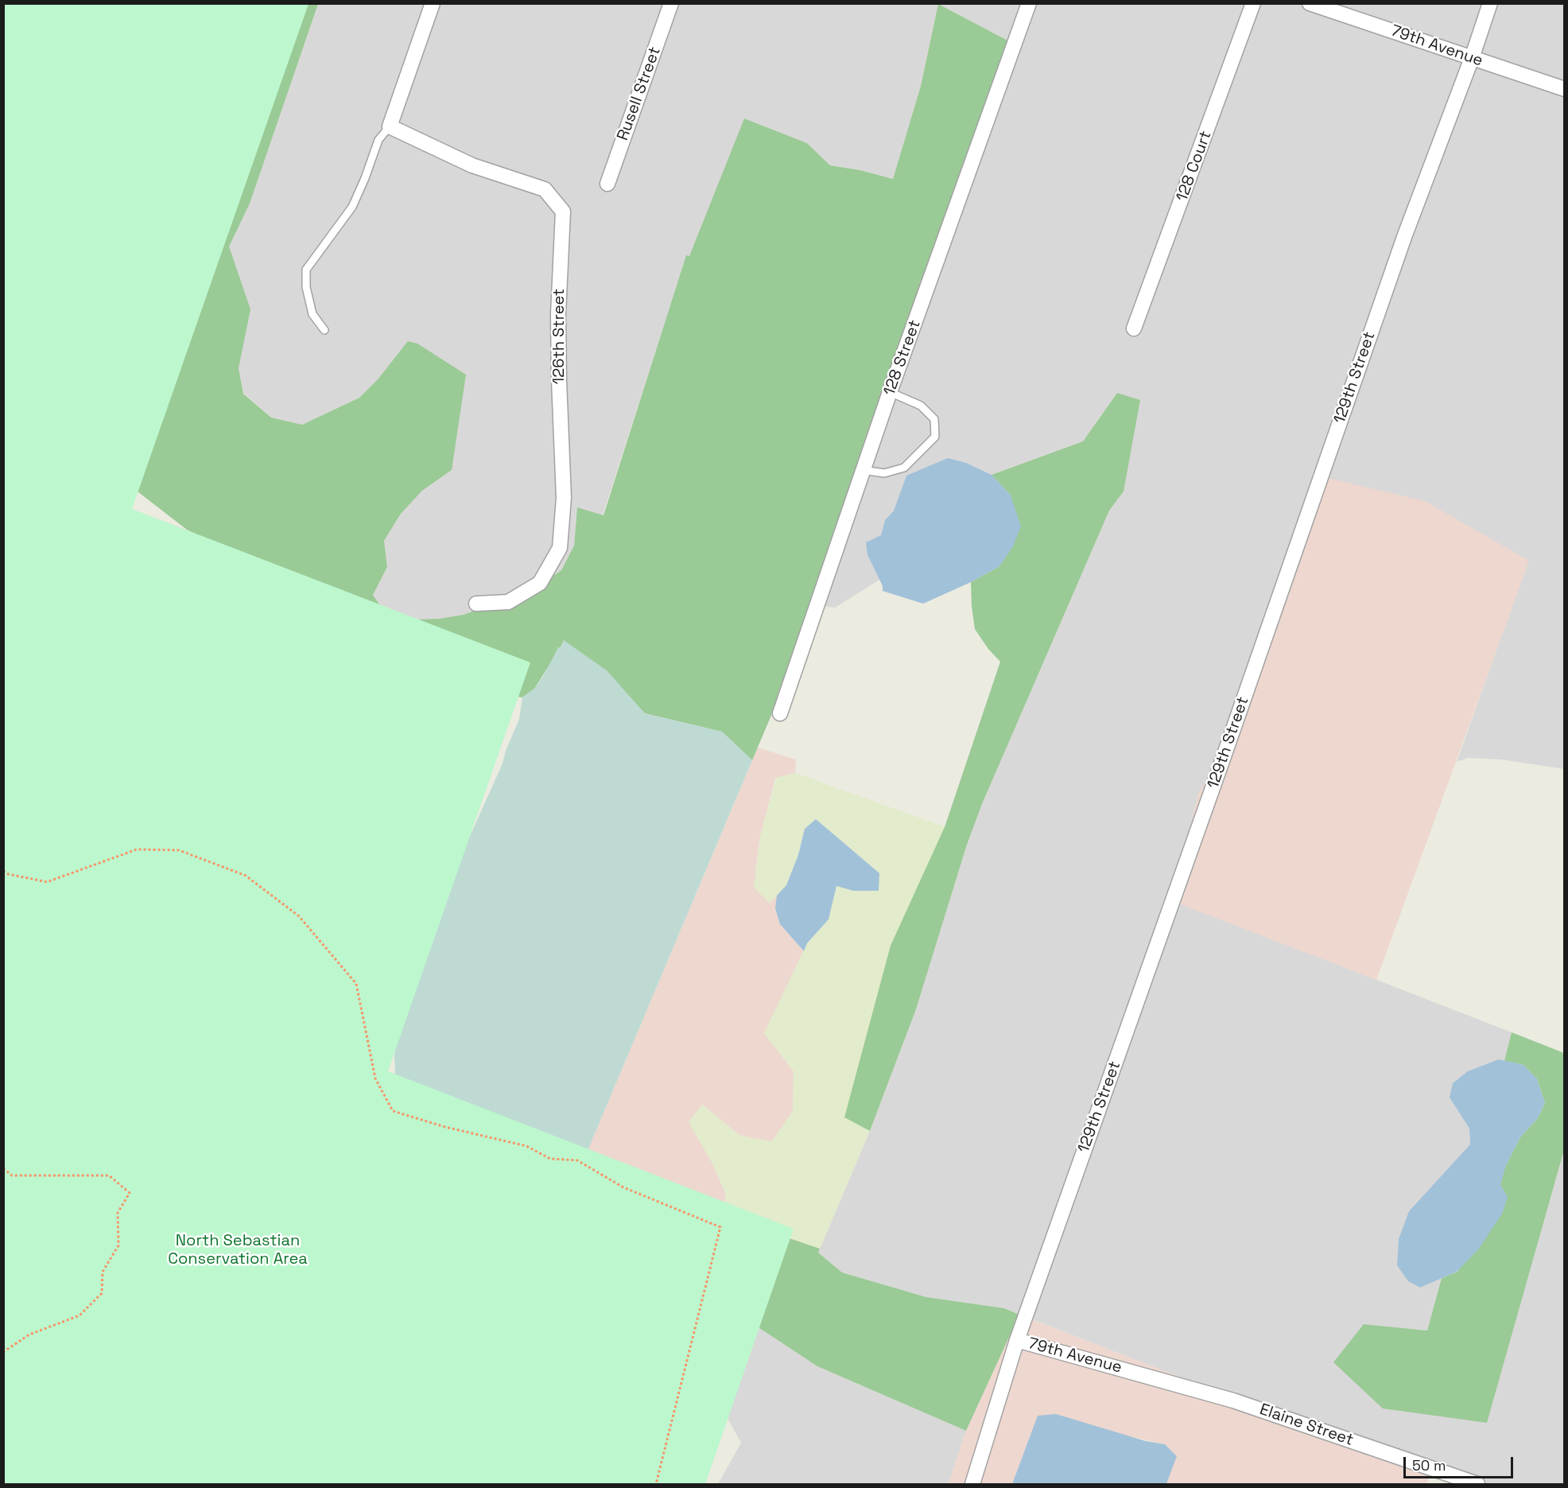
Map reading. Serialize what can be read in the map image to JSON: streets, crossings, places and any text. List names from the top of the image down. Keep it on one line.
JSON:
{"streets":{"street":["79th Avenue","Rusell Street","128 Court","126th Street","128 Street","129th Street","Elaine Street"]},"crossings":[["79th Avenue","129th Street"],["79th Avenue","Elaine Street"]],"parks":["North Sebastian Conservation Area"],"scale_bar":"50 m"}
